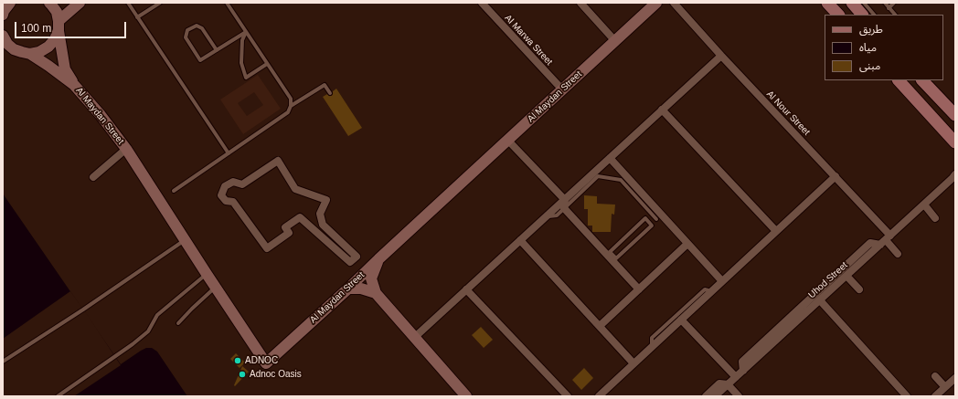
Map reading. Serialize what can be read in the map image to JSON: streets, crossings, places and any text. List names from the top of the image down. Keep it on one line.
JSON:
{"streets":{"street":["Al Marwa Street","Al Maydan Street","Al Nour Street","Uhod Street"]},"crossings":[["Al Marwa Street","Al Maydan Street"],["Al Nour Street","Uhod Street"]],"places":["ADNOC","Adnoc Oasis"],"legend":["طريق","مياه","مبنى"],"scale_bar":"100 m"}
